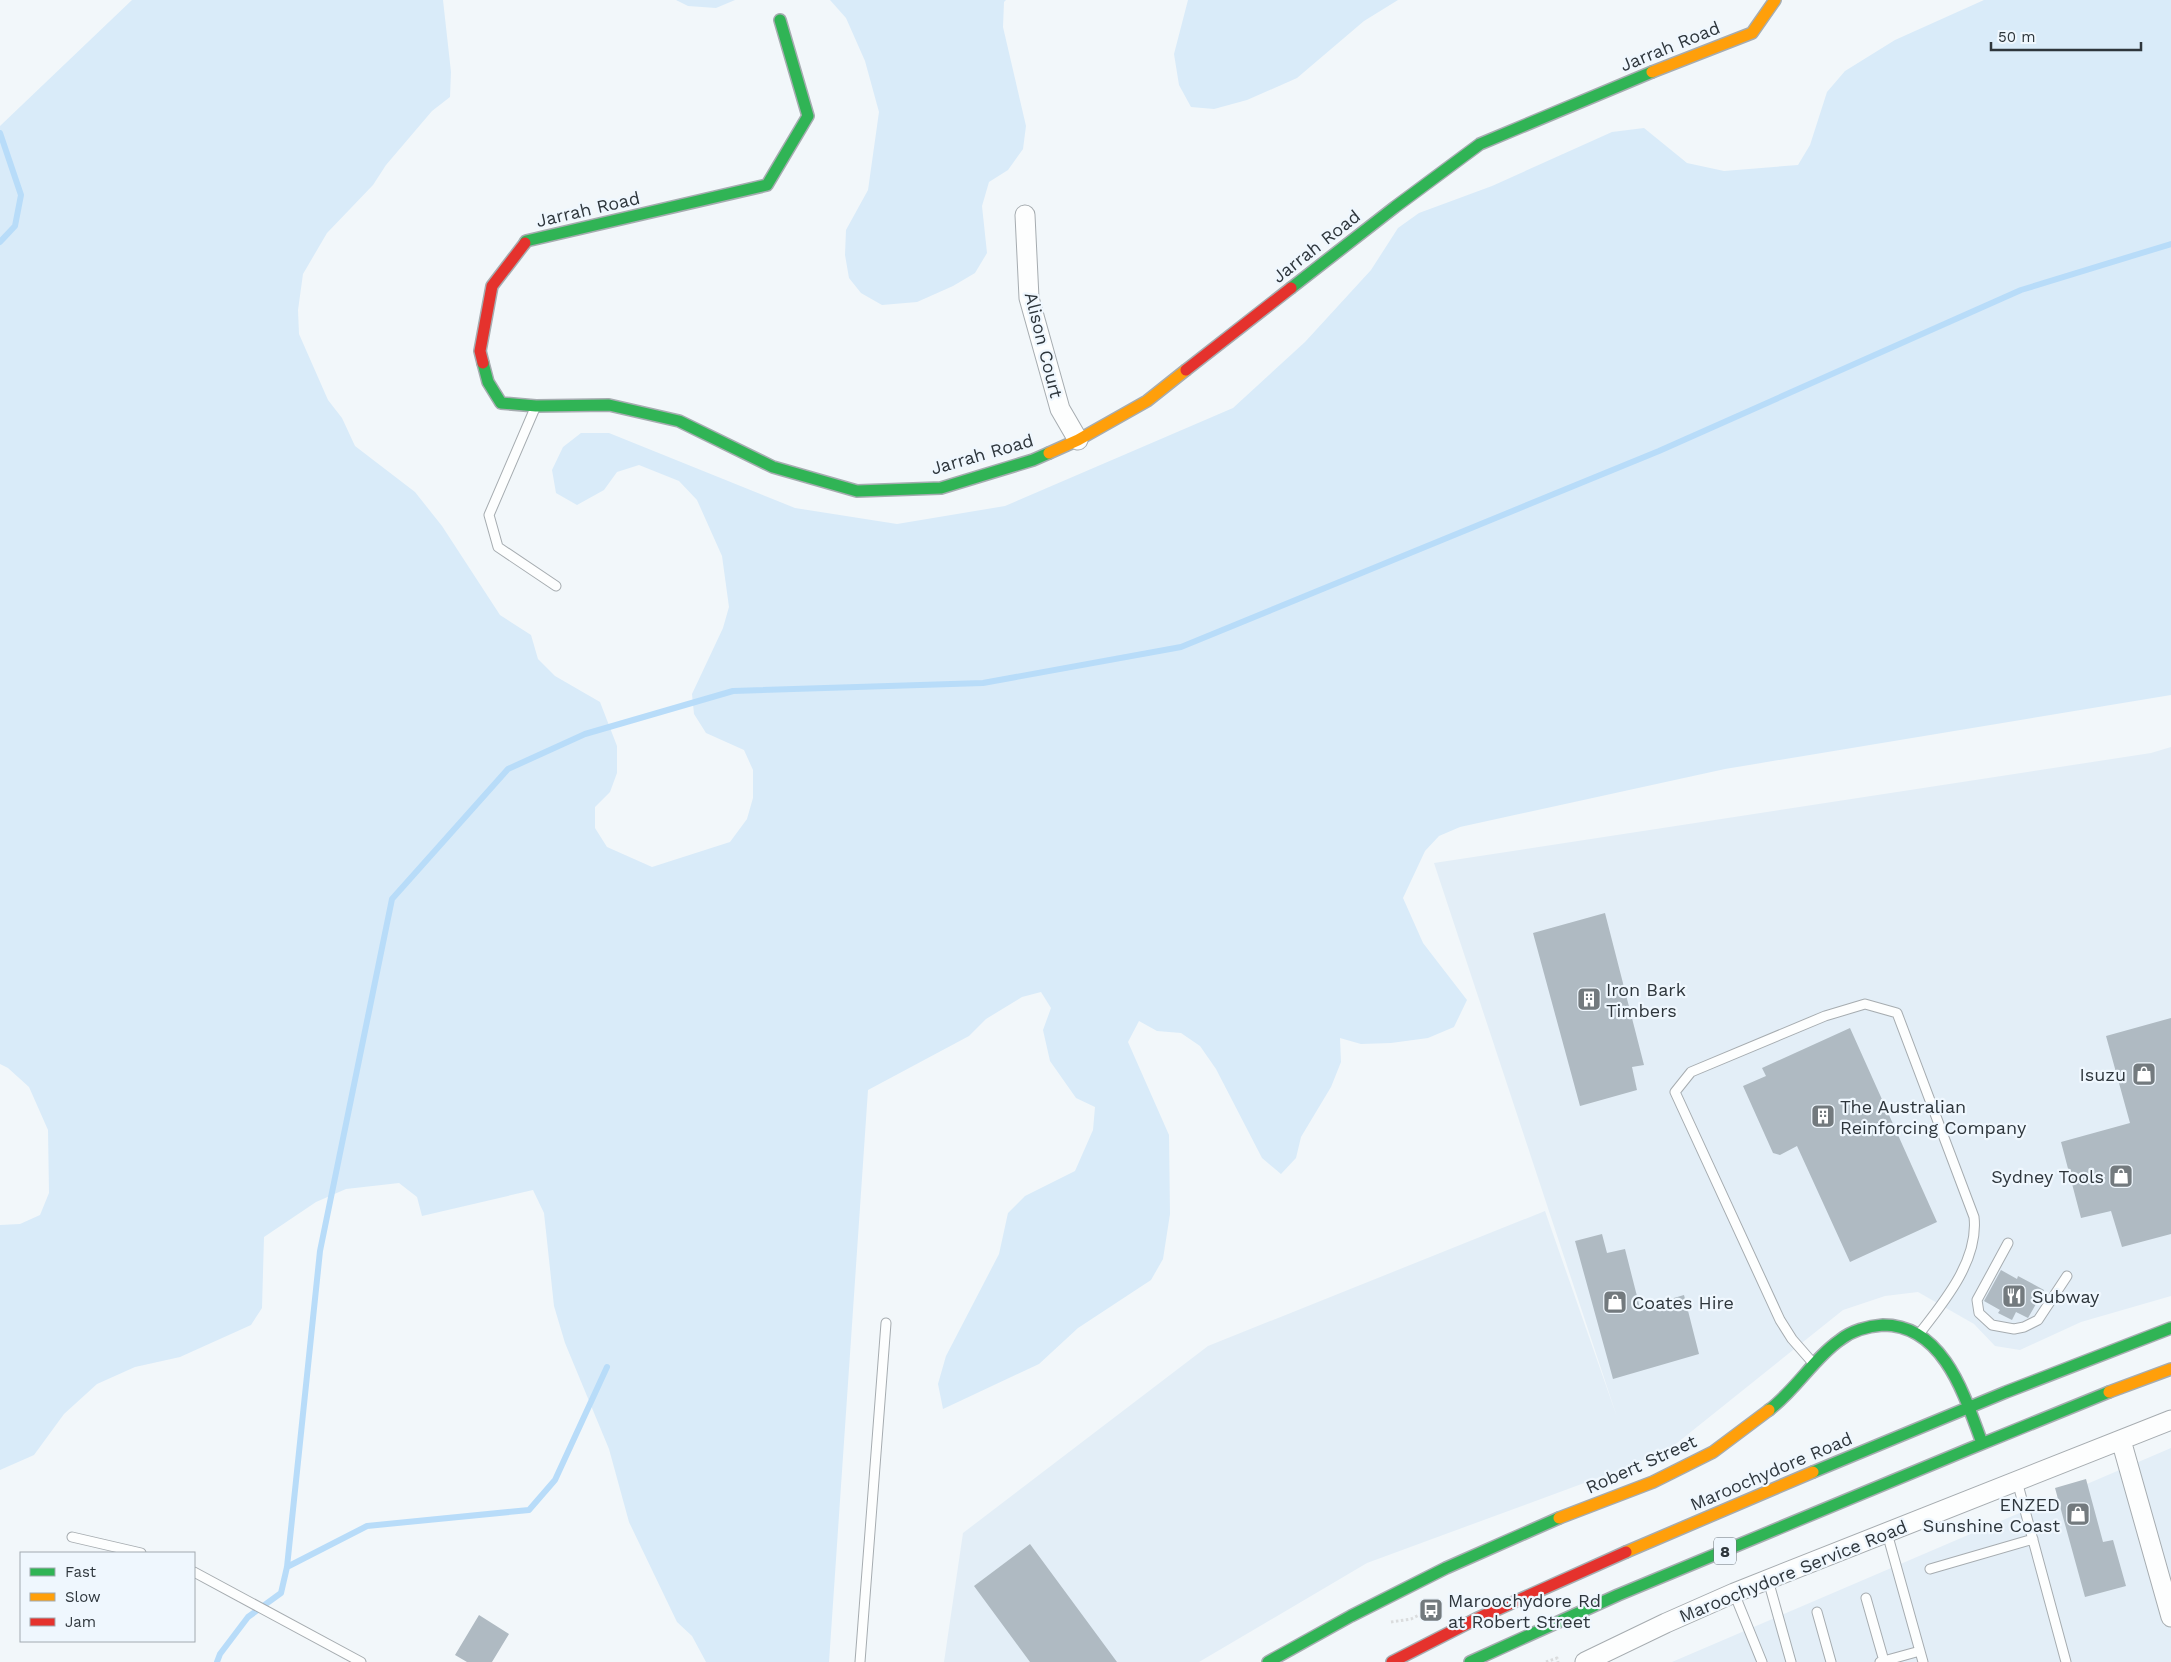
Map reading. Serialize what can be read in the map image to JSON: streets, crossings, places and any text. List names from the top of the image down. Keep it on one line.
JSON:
{"streets":{"main road":["Jarrah Road","Robert Street","Maroochydore Road","8"],"street":["Alison Court","Maroochydore Service Road"]},"crossings":[["Jarrah Road","Alison Court"],["Robert Street","Maroochydore Road"],["Robert Street","8"]],"places":{"building":["Iron Bark Timbers","The Australian Reinforcing Company"],"shop":["Isuzu","Sydney Tools","Coates Hire","ENZED Sunshine Coast"],"restaurant":["Subway"],"bus stop":["Maroochydore Rd at Robert Street"]},"legend":["Fast","Slow","Jam"],"scale_bar":"50 m"}
